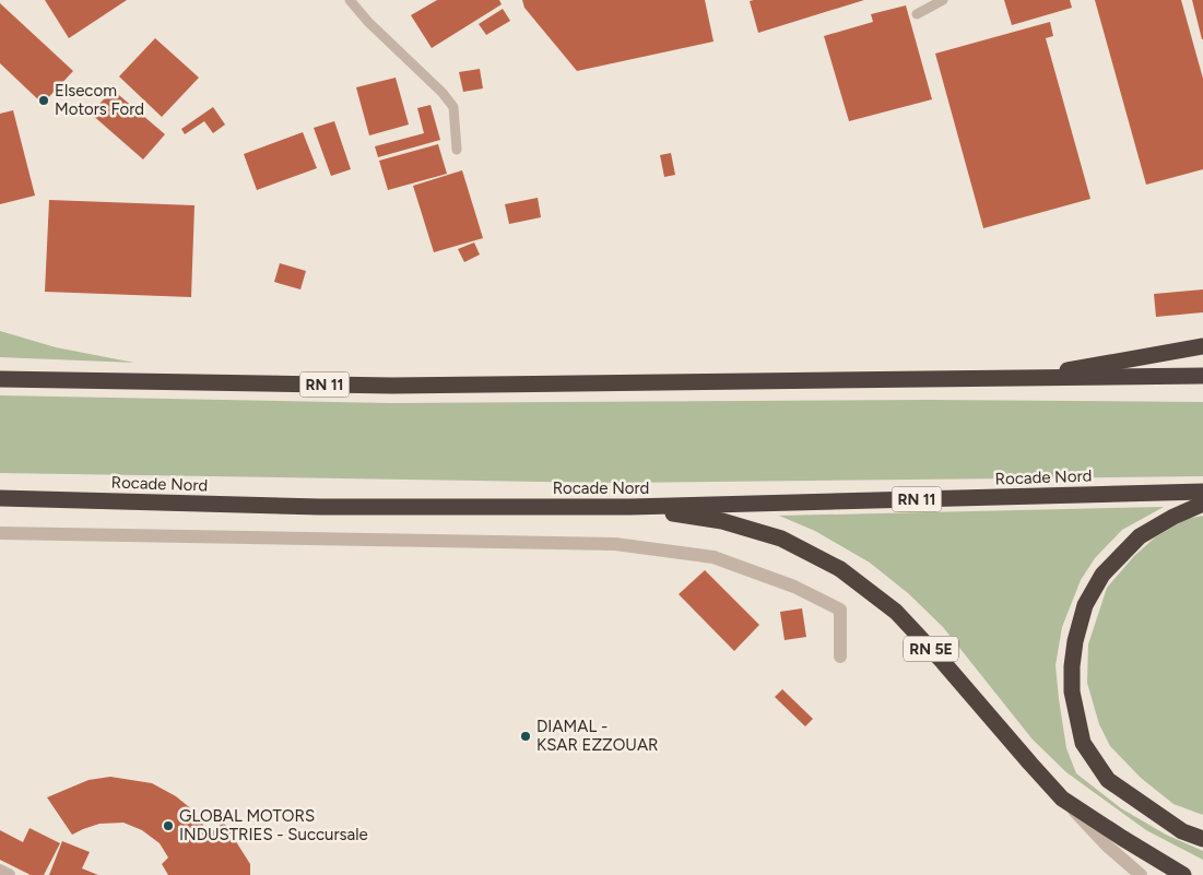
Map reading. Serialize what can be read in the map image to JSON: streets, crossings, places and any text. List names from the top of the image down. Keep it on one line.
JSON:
{"streets":{"highway":["RN 11","Rocade Nord","RN 5E"]},"crossings":[["Rocade Nord","RN 5E"]],"places":["Elsecom Motors Ford","DIAMAL - KSAR EZZOUAR","GLOBAL MOTORS INDUSTRIES - Succursale"]}
